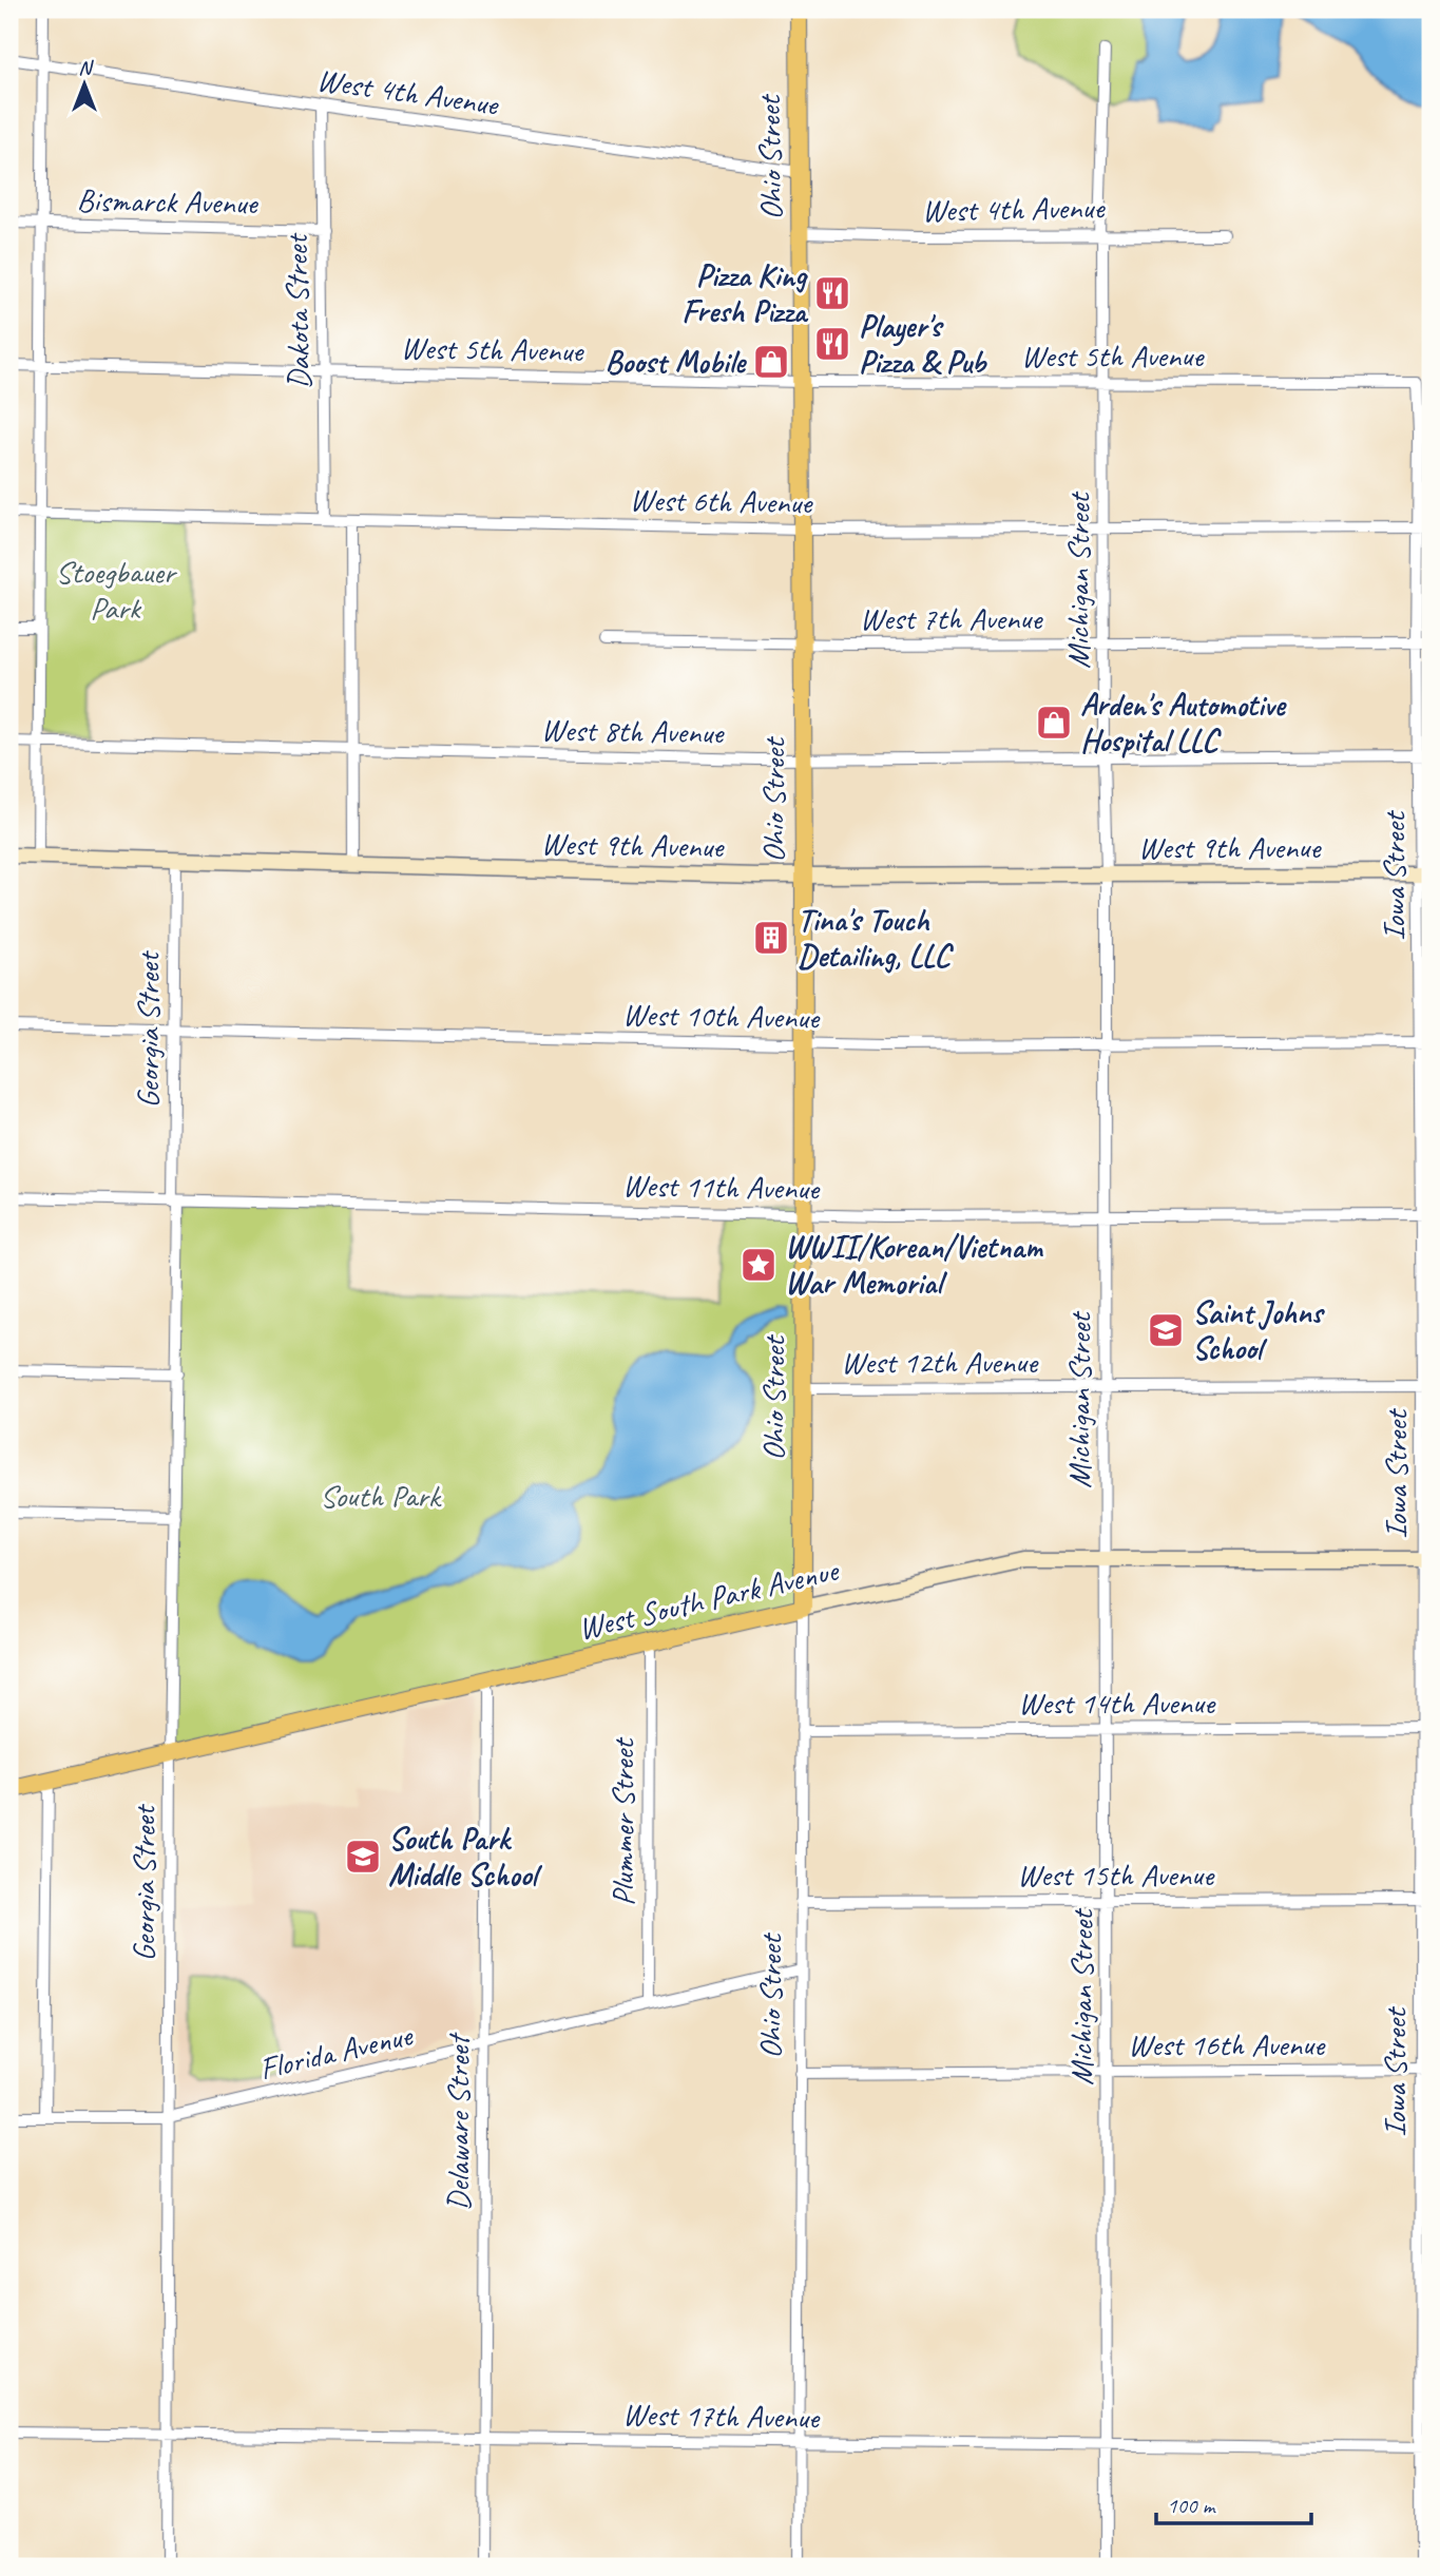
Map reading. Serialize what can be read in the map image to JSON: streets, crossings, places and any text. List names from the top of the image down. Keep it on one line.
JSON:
{"streets":{"main road":["Ohio Street","West 9th Avenue","West South Park Avenue"],"street":["West 4th Avenue","Bismarck Avenue","Dakota Street","West 5th Avenue","West 6th Avenue","Michigan Street","West 7th Avenue","West 8th Avenue","Iowa Street","West 10th Avenue","Georgia Street","West 11th Avenue","West 12th Avenue","West 14th Avenue","Plummer Street","West 15th Avenue","West 16th Avenue","Florida Avenue","Delaware Street","West 17th Avenue"]},"crossings":[["West 4th Avenue","Ohio Street"],["West 4th Avenue","Dakota Street"],["West 4th Avenue","Michigan Street"],["Ohio Street","West 5th Avenue"],["Ohio Street","West 6th Avenue"],["Ohio Street","West 7th Avenue"],["Ohio Street","West 8th Avenue"],["Ohio Street","West 9th Avenue"],["Ohio Street","West 10th Avenue"],["Ohio Street","West 11th Avenue"],["Ohio Street","West 12th Avenue"],["Ohio Street","West South Park Avenue"],["Ohio Street","West 14th Avenue"],["Ohio Street","West 15th Avenue"],["Ohio Street","West 16th Avenue"],["Ohio Street","Florida Avenue"],["Ohio Street","West 17th Avenue"],["Bismarck Avenue","Dakota Street"],["Dakota Street","West 5th Avenue"],["Dakota Street","West 6th Avenue"],["West 5th Avenue","Michigan Street"],["West 5th Avenue","Iowa Street"],["West 6th Avenue","Michigan Street"],["West 6th Avenue","Iowa Street"],["Michigan Street","West 7th Avenue"],["Michigan Street","West 8th Avenue"],["Michigan Street","West 9th Avenue"],["Michigan Street","West 10th Avenue"],["Michigan Street","West 11th Avenue"],["Michigan Street","West 12th Avenue"],["Michigan Street","West South Park Avenue"],["Michigan Street","West 14th Avenue"],["Michigan Street","West 15th Avenue"],["Michigan Street","West 16th Avenue"],["Michigan Street","West 17th Avenue"],["West 7th Avenue","Iowa Street"],["West 8th Avenue","Iowa Street"],["West 9th Avenue","Iowa Street"],["West 9th Avenue","Georgia Street"],["Iowa Street","West 10th Avenue"],["Iowa Street","West 11th Avenue"],["Iowa Street","West 12th Avenue"],["Iowa Street","West South Park Avenue"],["Iowa Street","West 14th Avenue"],["Iowa Street","West 15th Avenue"],["Iowa Street","West 16th Avenue"],["Iowa Street","West 17th Avenue"],["West 10th Avenue","Georgia Street"],["Georgia Street","West 11th Avenue"],["Georgia Street","West South Park Avenue"],["Georgia Street","Florida Avenue"],["Georgia Street","West 17th Avenue"],["West South Park Avenue","Plummer Street"],["West South Park Avenue","Delaware Street"],["Plummer Street","Florida Avenue"],["Florida Avenue","Delaware Street"],["Delaware Street","West 17th Avenue"]],"parks":["Stoegbauer Park","South Park"],"places":{"restaurant":["Pizza King Fresh Pizza","Player's Pizza & Pub"],"shop":["Boost Mobile","Arden's Automotive Hospital LLC"],"building":["Tina's Touch Detailing, LLC"],"place":["WWII/Korean/Vietnam War Memorial"],"school or university":["Saint Johns School","South Park Middle School"]},"scale_bar":"100 m","north":"top"}
